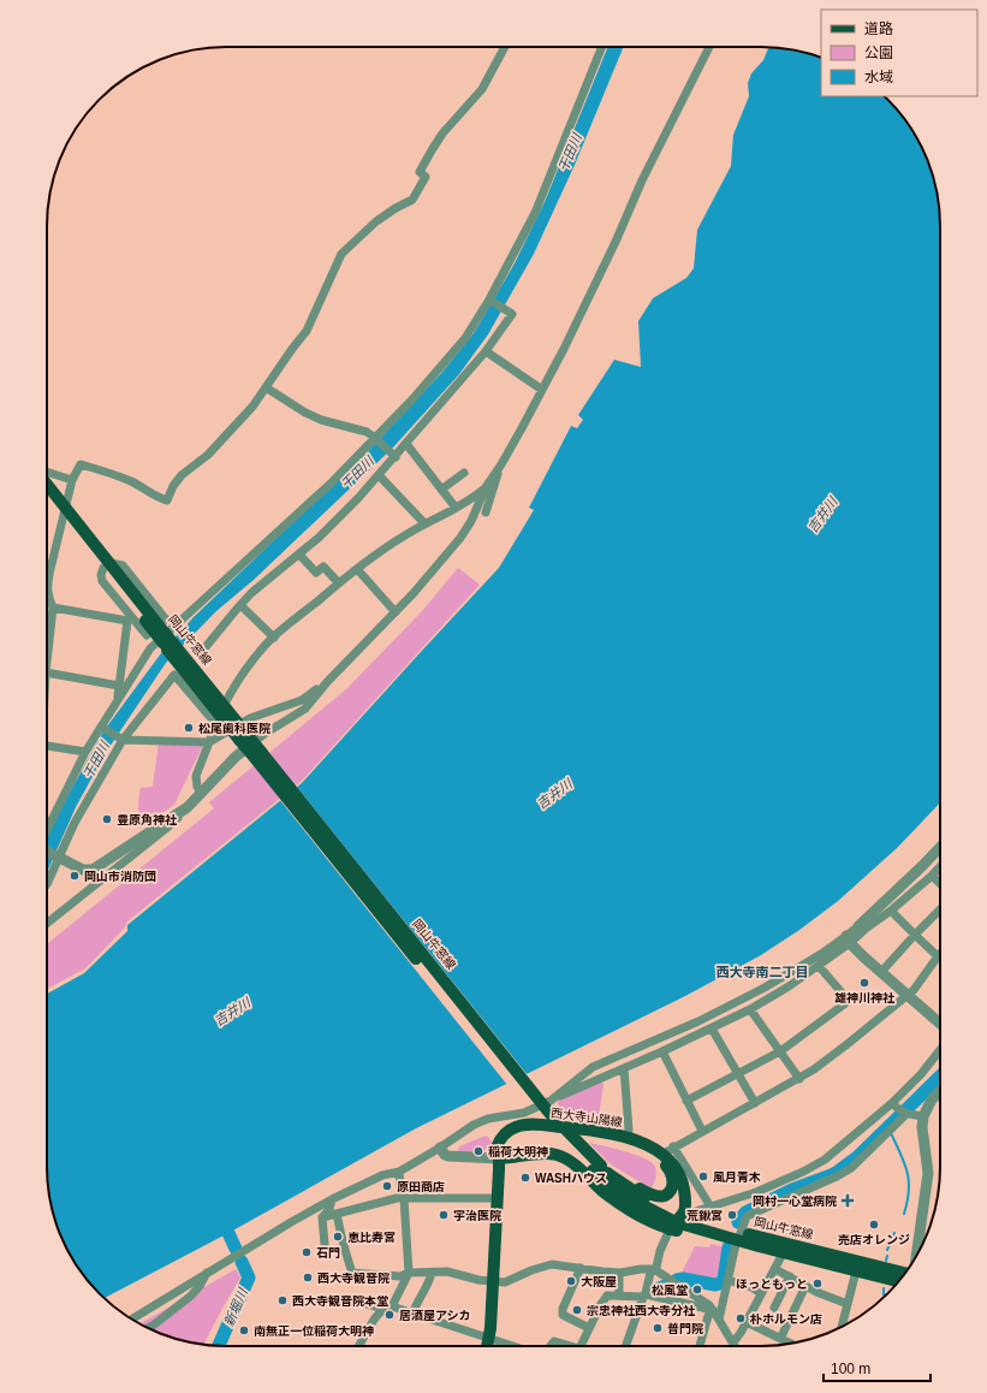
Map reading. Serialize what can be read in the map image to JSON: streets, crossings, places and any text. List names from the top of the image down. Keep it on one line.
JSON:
{"streets":{"main road":["岡山牛窓線","西大寺山陽線"]},"crossings":[["岡山牛窓線","西大寺山陽線"]],"districts":["西大寺南二丁目"],"water":["干田川","吉井川","新堀川"],"places":{"other":["松尾歯科医院","豊原角神社","岡山市消防団","雄神川神社","稲荷大明神","風月青木","WASHハウス","原田商店","宇治医院","荒鍬宮","売店オレンジ","恵比寿宮","石門","西大寺観音院","大阪屋","ほっともっと","松風堂","西大寺観音院本堂","宗忠神社西大寺分社","居酒屋アシカ","朴ホルモン店","普門院","南無正一位稲荷大明神"],"health":["岡村一心堂病院"]},"legend":["道路","公園","水域"],"scale_bar":"100 m"}
